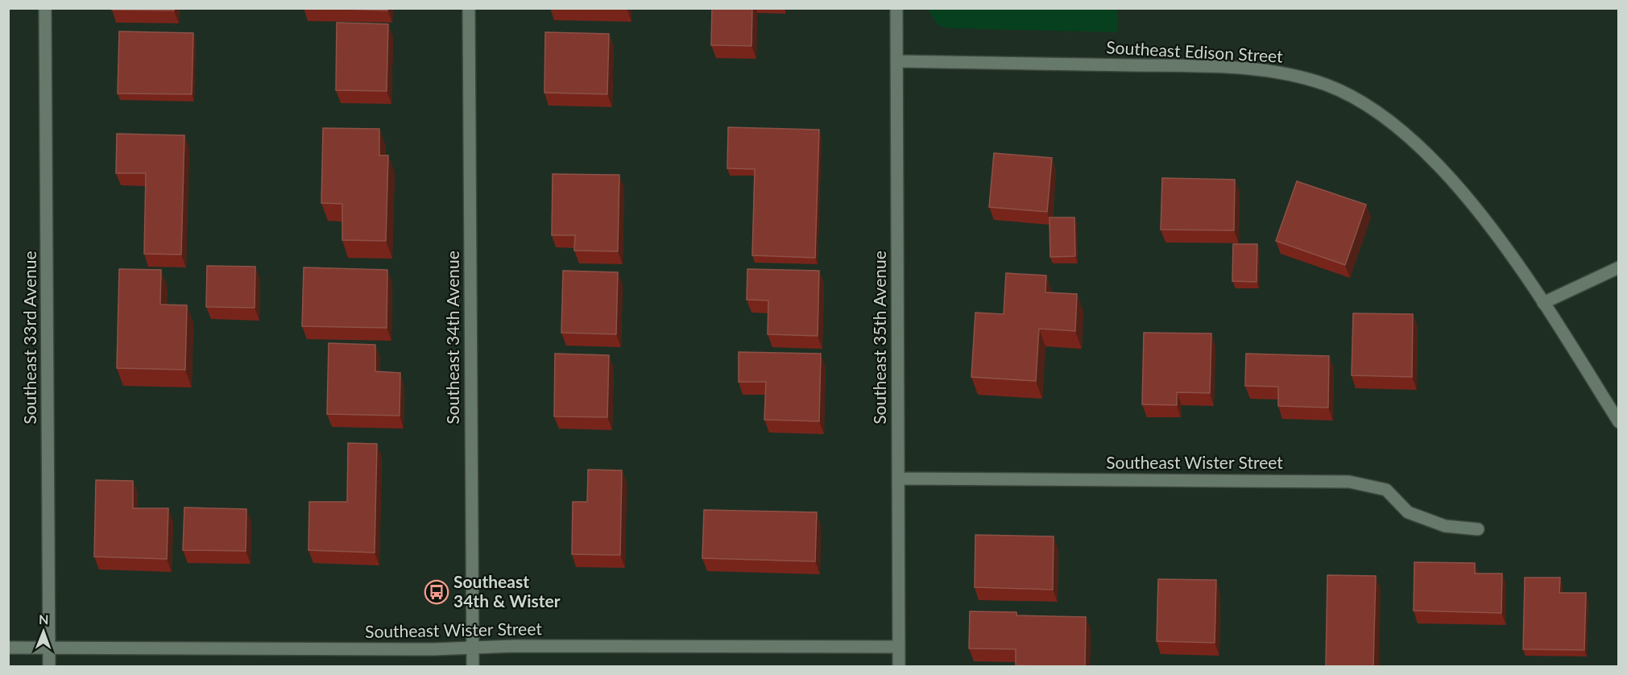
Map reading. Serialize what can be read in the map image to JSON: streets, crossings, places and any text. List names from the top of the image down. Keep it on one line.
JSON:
{"streets":{"street":["Southeast Edison Street","Southeast 33rd Avenue","Southeast 34th Avenue","Southeast 35th Avenue","Southeast Wister Street"]},"crossings":[["Southeast Edison Street","Southeast 35th Avenue"],["Southeast 33rd Avenue","Southeast Wister Street"],["Southeast 34th Avenue","Southeast Wister Street"],["Southeast 35th Avenue","Southeast Wister Street"]],"places":{"bus stop":["Southeast 34th & Wister"]},"north":"top"}
